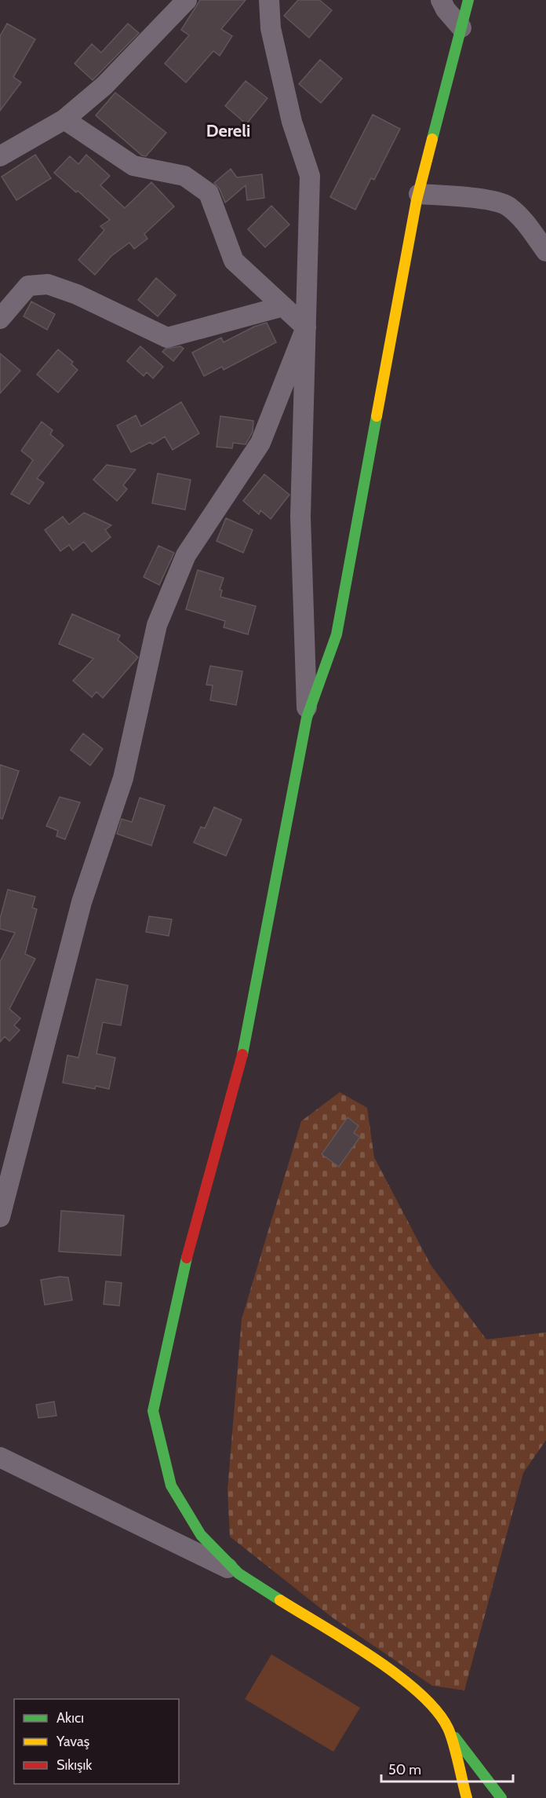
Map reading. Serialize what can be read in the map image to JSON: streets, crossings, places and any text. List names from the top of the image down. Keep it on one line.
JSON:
{"districts":["Dereli"],"legend":["Akıcı","Yavaş","Sıkışık"],"scale_bar":"50 m"}
